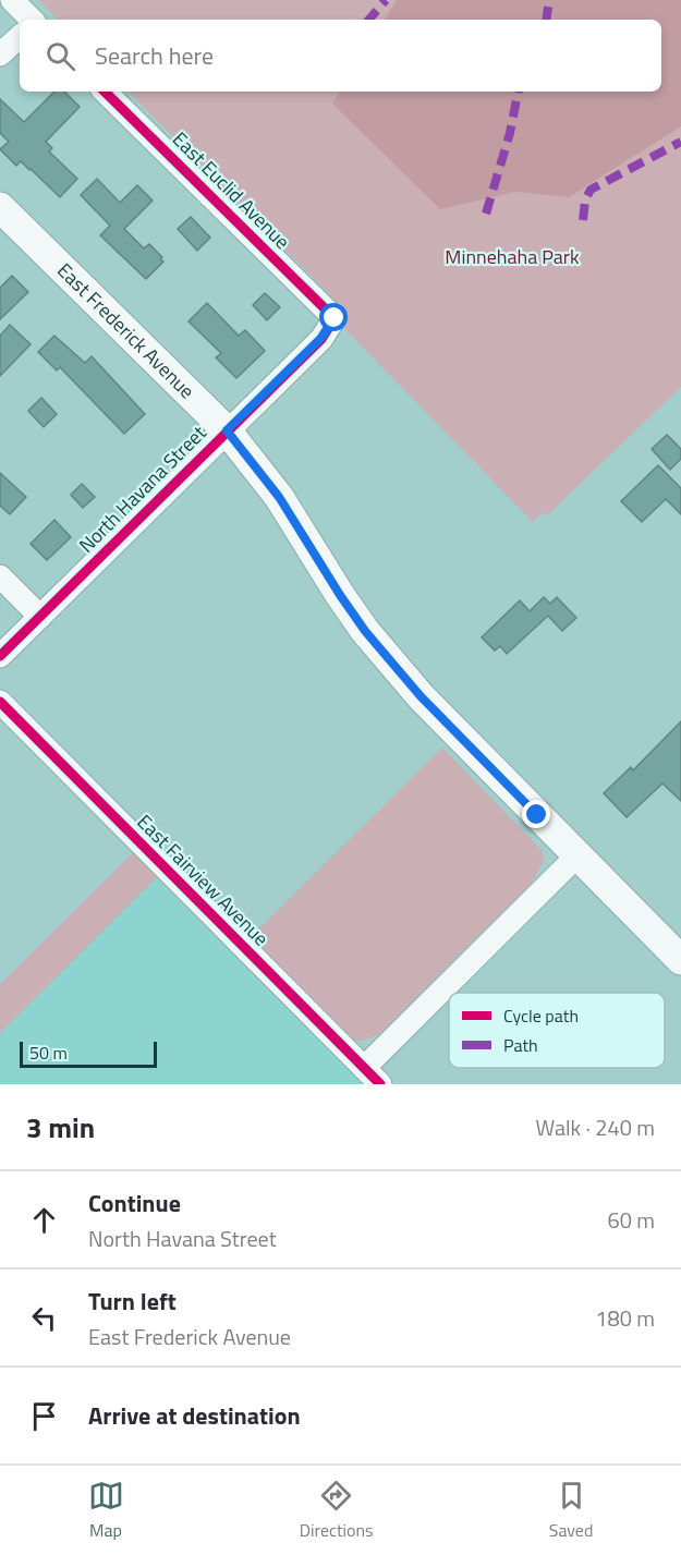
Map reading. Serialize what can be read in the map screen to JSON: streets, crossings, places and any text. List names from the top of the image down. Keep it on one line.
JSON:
{"streets":{"main road":["East Frederick Avenue"],"street":["East Euclid Avenue","North Havana Street","East Fairview Avenue"]},"crossings":[["East Euclid Avenue","North Havana Street"],["East Frederick Avenue","North Havana Street"]],"parks":["Minnehaha Park"],"legend":["Cycle path","Path"],"scale_bar":"50 m","page":{"search":"Search here","scale":"50 m","heading":["3 min","Walk · 240 m"],"list":[["Continue","North Havana Street","60 m"],["Turn left","East Frederick Avenue","180 m"],"Arrive at destination"],"nav":["Map","Directions","Saved"]}}
